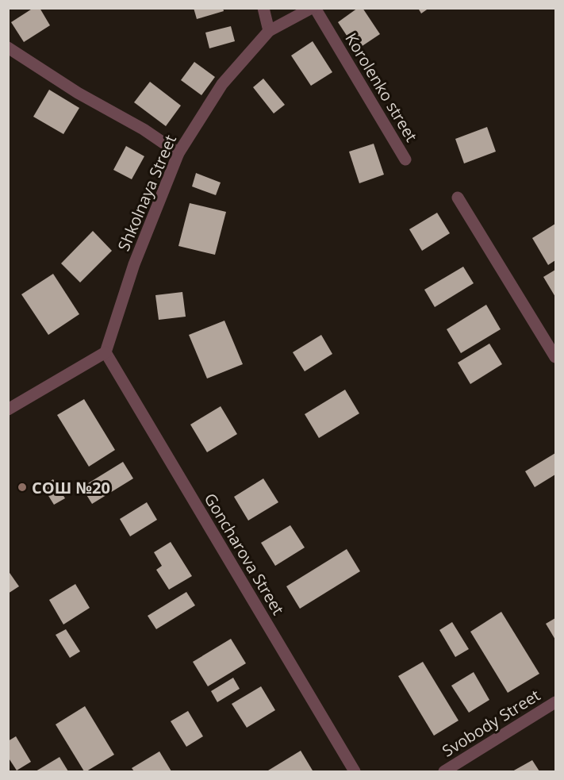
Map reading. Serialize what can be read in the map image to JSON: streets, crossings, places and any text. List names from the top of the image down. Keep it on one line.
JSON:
{"streets":{"street":["Korolenko street","Shkolnaya Street","Goncharova Street","Svobody Street"]},"crossings":[["Korolenko street","Shkolnaya Street"],["Shkolnaya Street","Goncharova Street"]],"places":["СОШ №20"]}
